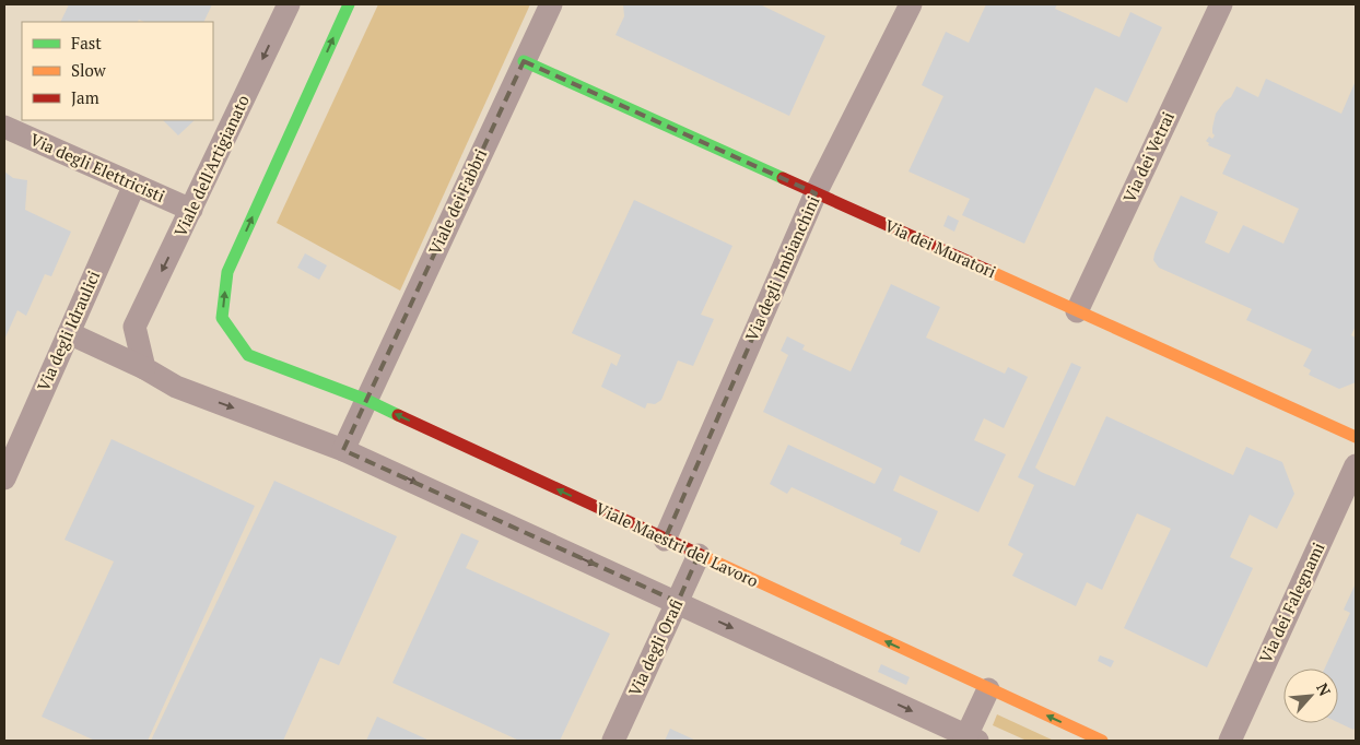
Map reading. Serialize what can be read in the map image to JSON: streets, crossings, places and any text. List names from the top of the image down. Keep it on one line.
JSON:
{"streets":{"street":["Via dei Vetrai","Viale dell'Artigianato","Via degli Elettricisti","Viale dei Fabbri","Via dei Muratori","Via degli Imbianchini","Via degli Idraulici","Viale Maestri del Lavoro","Via dei Falegnami","Via degli Orafi"]},"crossings":[["Via dei Vetrai","Via dei Muratori"],["Viale dell'Artigianato","Via degli Elettricisti"],["Via degli Elettricisti","Via degli Idraulici"],["Viale dei Fabbri","Via dei Muratori"],["Viale dei Fabbri","Viale Maestri del Lavoro"],["Via dei Muratori","Via degli Imbianchini"],["Via degli Imbianchini","Viale Maestri del Lavoro"],["Viale Maestri del Lavoro","Via degli Orafi"]],"one_way":["Viale dell'Artigianato"],"legend":["Fast","Slow","Jam"],"north":"top right"}
